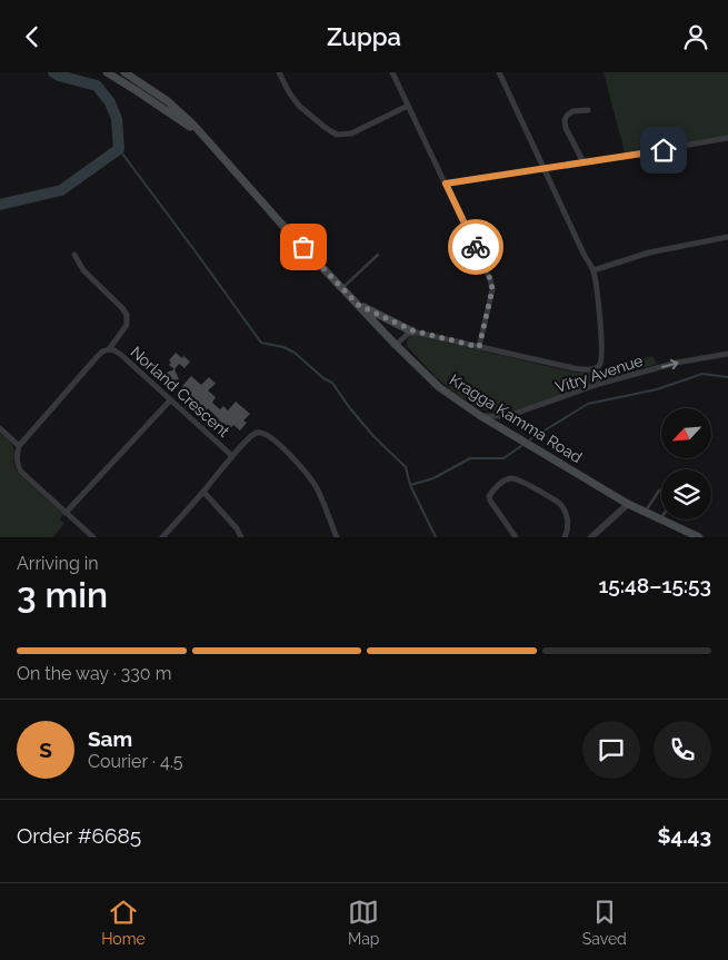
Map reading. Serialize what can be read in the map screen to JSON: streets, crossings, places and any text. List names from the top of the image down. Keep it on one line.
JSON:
{"streets":{"main road":["Kragga Kamma Road"],"street":["Vitry Avenue","Norland Crescent"]},"crossings":[["Vitry Avenue","Kragga Kamma Road"]],"one_way":["Vitry Avenue"],"north":"bottom left","page":{"header":"Zuppa","heading":["3 min","Arriving in","15:48–15:53"],"panel":["Sam","Courier · 4.5","Order #6685","$4.43"],"bar":"On the way · 330 m","round":"S","tabs":["Home","Map","Saved"]}}
